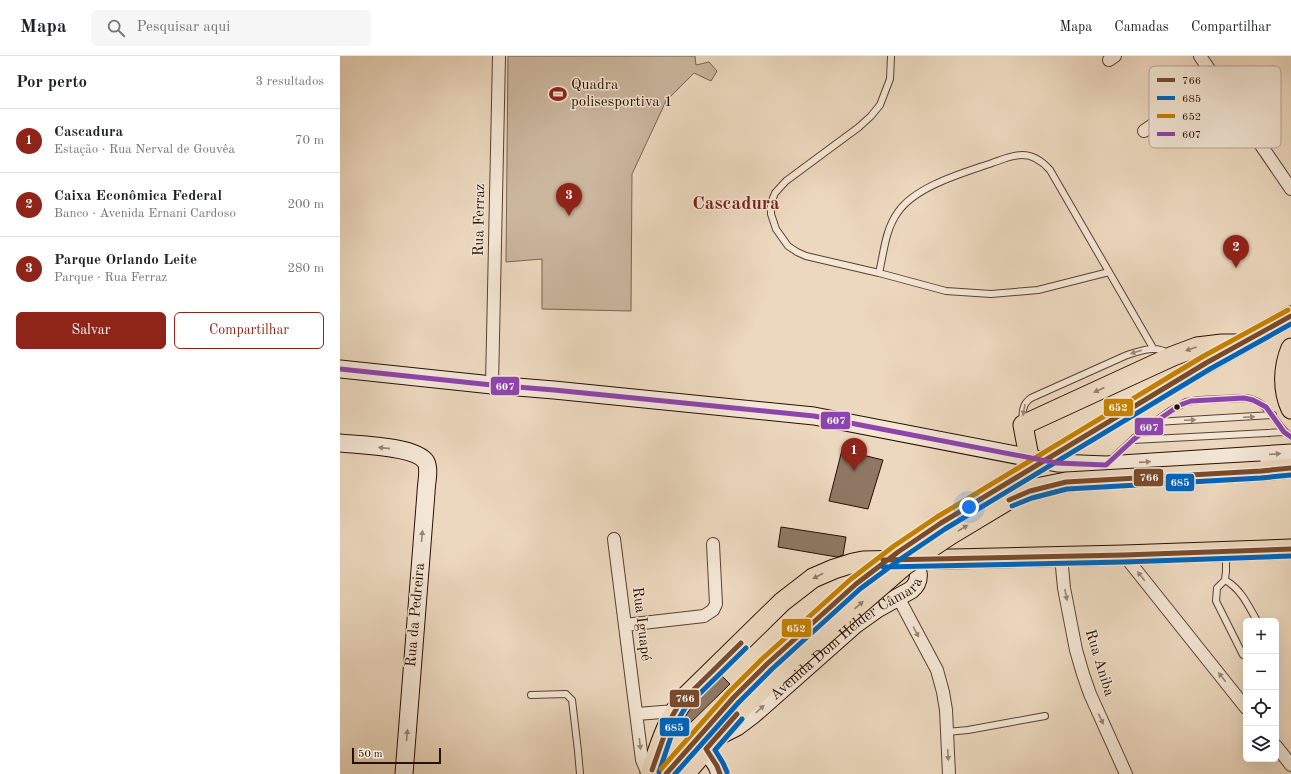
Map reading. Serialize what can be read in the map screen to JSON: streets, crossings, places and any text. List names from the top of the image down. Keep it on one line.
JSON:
{"streets":{"main road":["Rua da Pedreira","Avenida Dom Hélder Câmara"],"street":["Rua Ferraz","Rua Iguapé","Rua Aniba"]},"crossings":[["Rua Iguapé","Avenida Dom Hélder Câmara"]],"one_way":["Rua da Pedreira"],"districts":["Cascadura"],"places":{"sports":["Quadra polisesportiva 1"]},"lines":["transit line 652","transit line 766","transit line 685","transit line 607"],"legend":["766","685","652","607"],"scale_bar":"50 m","page":{"header":"Mapa","search":"Pesquisar aqui","nav":["Mapa","Camadas","Compartilhar"],"heading":["Por perto","3 resultados"],"list":[{"mark":"1","name":"Cascadura","note":"Estação · Rua Nerval de Gouvêa","value":"70 m"},{"mark":"2","name":"Caixa Econômica Federal","note":"Banco · Avenida Ernani Cardoso","value":"200 m"},{"mark":"3","name":"Parque Orlando Leite","note":"Parque · Rua Ferraz","value":"280 m"}],"pins":["3","2","1"],"buttons":["Salvar","Compartilhar"],"map_buttons":["+","−"],"scale":"50 m"}}
